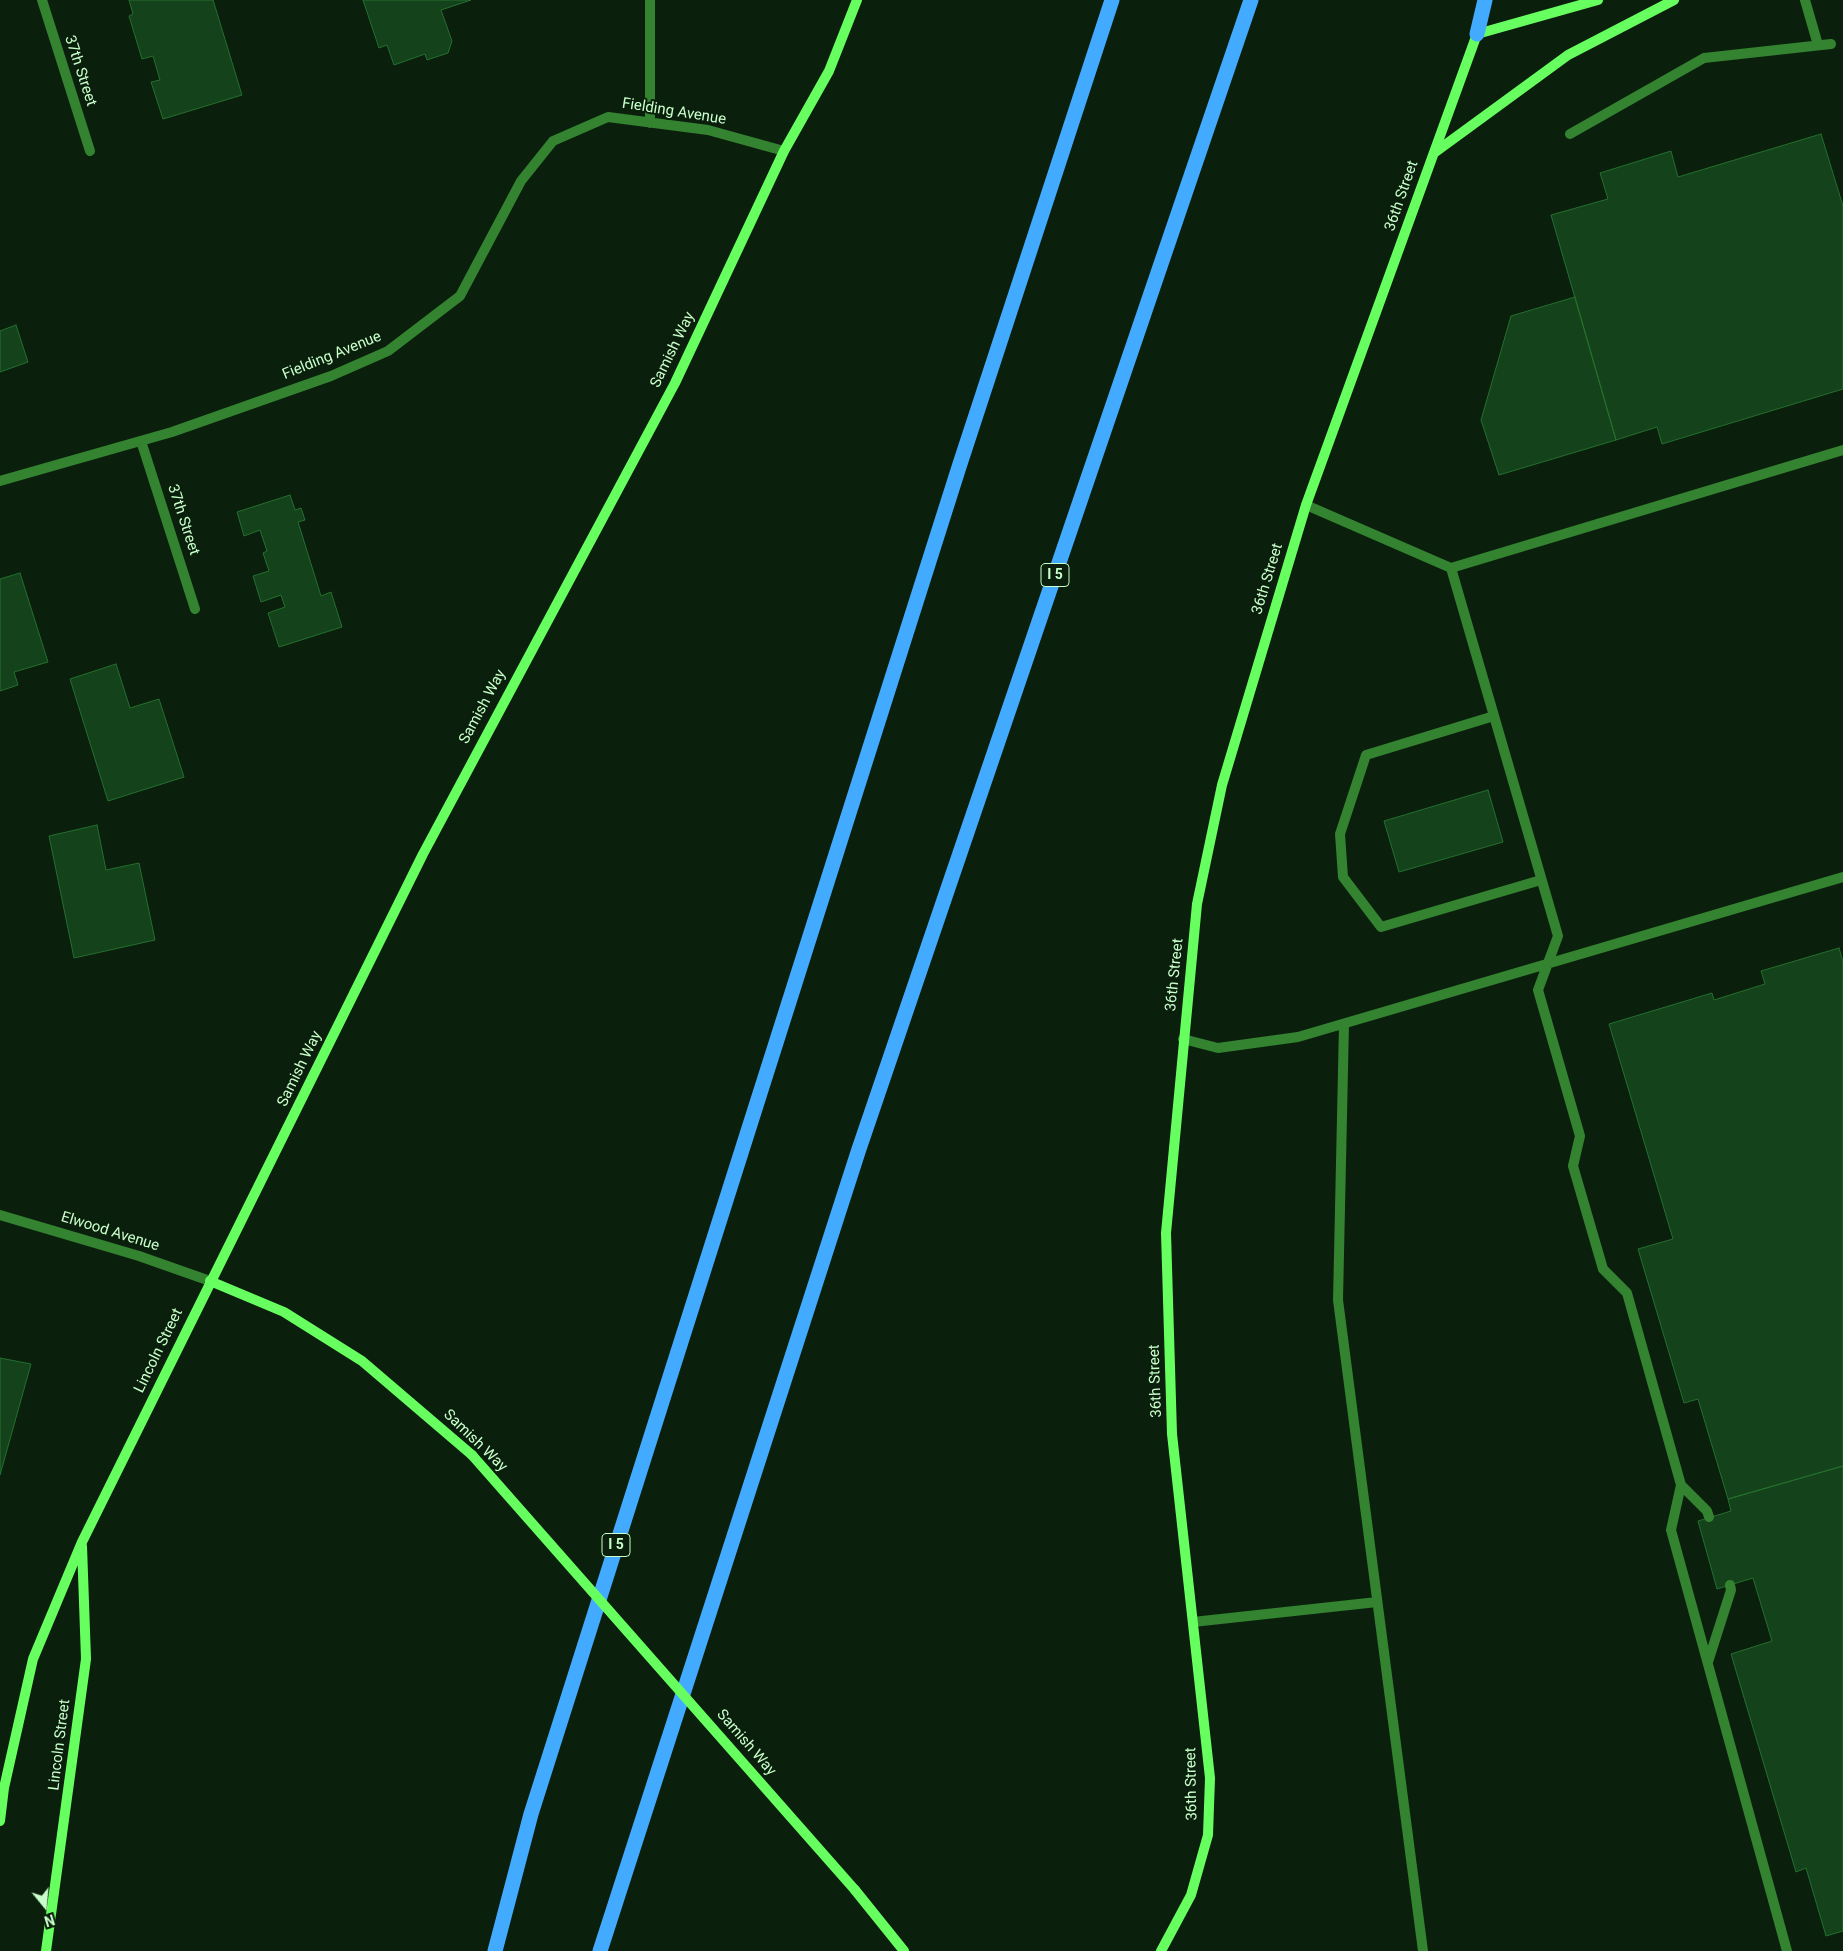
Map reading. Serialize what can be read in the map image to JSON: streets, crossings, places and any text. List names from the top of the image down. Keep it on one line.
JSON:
{"streets":{"highway":["I 5"],"main road":["36th Street","Samish Way","Lincoln Street"],"street":["37th Street","Fielding Avenue","Elwood Avenue"]},"crossings":[["37th Street","Fielding Avenue"],["Fielding Avenue","Samish Way"],["Samish Way","Elwood Avenue"],["Samish Way","Lincoln Street"],["Elwood Avenue","Lincoln Street"]],"north":"bottom"}
